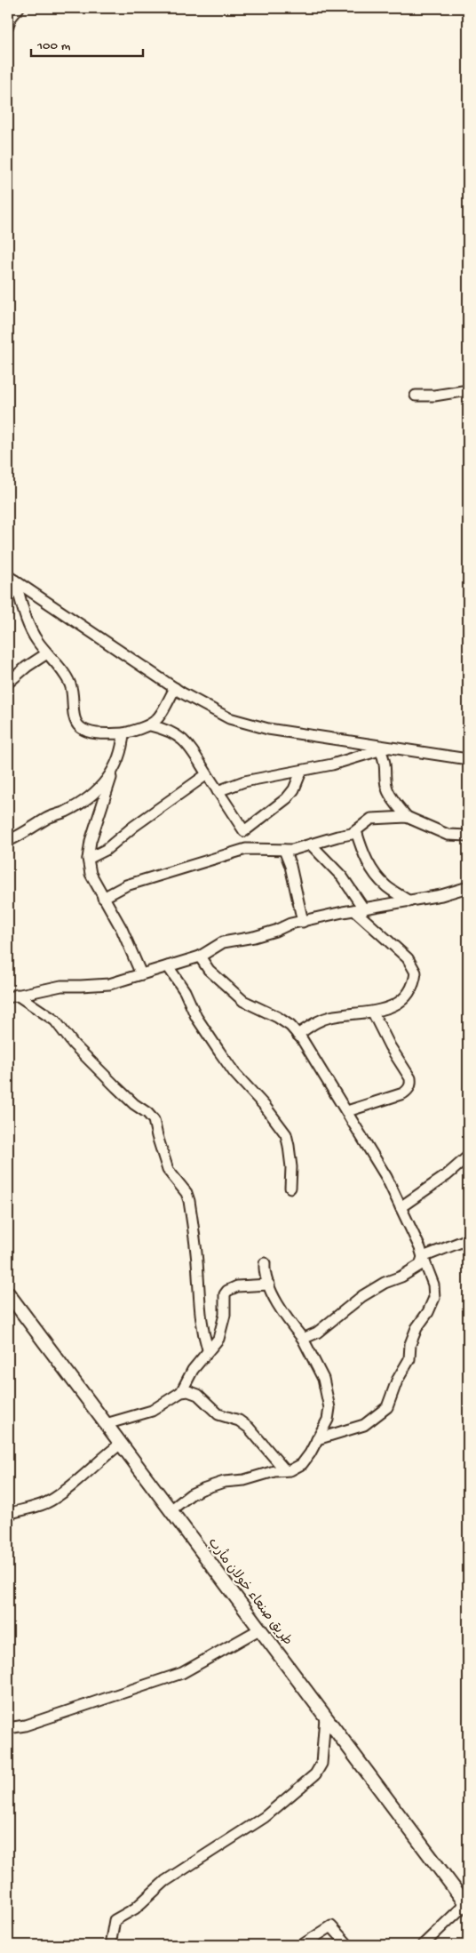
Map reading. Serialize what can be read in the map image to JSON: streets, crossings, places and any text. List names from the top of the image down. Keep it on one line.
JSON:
{"streets":{"main road":["طريق صنعاء خولان مأرب"]},"scale_bar":"100 m"}
